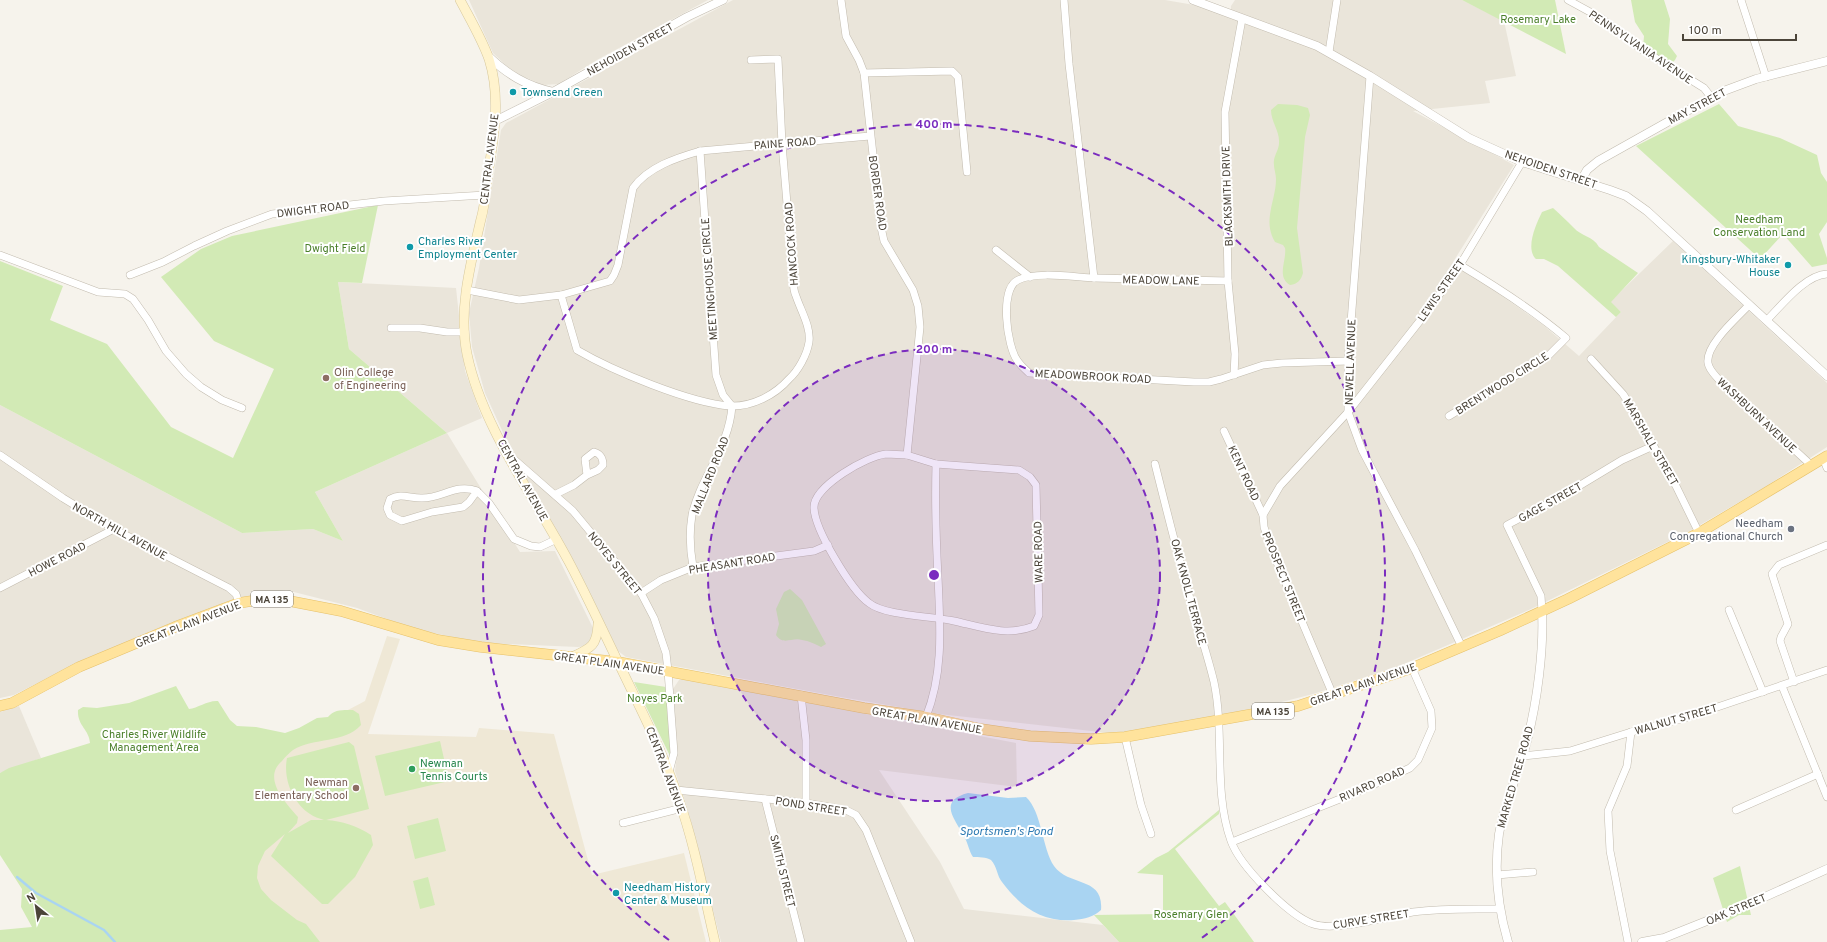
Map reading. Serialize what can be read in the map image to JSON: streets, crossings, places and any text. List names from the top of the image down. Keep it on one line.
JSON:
{"streets":{"main road":["CENTRAL AVENUE","MA 135","GREAT PLAIN AVENUE"],"street":["PENNSYLVANIA AVENUE","NEHOIDEN STREET","MAY STREET","PAINE ROAD","BORDER ROAD","BLACKSMITH DRIVE","DWIGHT ROAD","HANCOCK ROAD","MEETINGHOUSE CIRCLE","MEADOW LANE","LEWIS STREET","NEWELL AVENUE","MEADOWBROOK ROAD","BRENTWOOD CIRCLE","WASHBURN AVENUE","MARSHALL STREET","KENT ROAD","MALLARD ROAD","GAGE STREET","NORTH HILL AVENUE","WARE ROAD","HOWE ROAD","NOYES STREET","PHEASANT ROAD","PROSPECT STREET","OAK KNOLL TERRACE","WALNUT STREET","MARKED TREE ROAD","RIVARD ROAD","POND STREET","SMITH STREET","OAK STREET","CURVE STREET"]},"crossings":[["PENNSYLVANIA AVENUE","MAY STREET"],["NEHOIDEN STREET","MAY STREET"],["NEHOIDEN STREET","CENTRAL AVENUE"],["NEHOIDEN STREET","BLACKSMITH DRIVE"],["NEHOIDEN STREET","LEWIS STREET"],["NEHOIDEN STREET","NEWELL AVENUE"],["NEHOIDEN STREET","WASHBURN AVENUE"],["PAINE ROAD","BORDER ROAD"],["PAINE ROAD","HANCOCK ROAD"],["PAINE ROAD","MEETINGHOUSE CIRCLE"],["CENTRAL AVENUE","DWIGHT ROAD"],["CENTRAL AVENUE","NOYES STREET"],["CENTRAL AVENUE","GREAT PLAIN AVENUE"],["CENTRAL AVENUE","POND STREET"],["BLACKSMITH DRIVE","MEADOW LANE"],["BLACKSMITH DRIVE","MEADOWBROOK ROAD"],["HANCOCK ROAD","MEETINGHOUSE CIRCLE"],["HANCOCK ROAD","MALLARD ROAD"],["MEETINGHOUSE CIRCLE","MALLARD ROAD"],["MEADOW LANE","MEADOWBROOK ROAD"],["LEWIS STREET","NEWELL AVENUE"],["LEWIS STREET","BRENTWOOD CIRCLE"],["NEWELL AVENUE","MEADOWBROOK ROAD"],["NEWELL AVENUE","GREAT PLAIN AVENUE"],["WASHBURN AVENUE","GREAT PLAIN AVENUE"],["MARSHALL STREET","GAGE STREET"],["MARSHALL STREET","GREAT PLAIN AVENUE"],["KENT ROAD","PROSPECT STREET"],["MALLARD ROAD","PHEASANT ROAD"],["GAGE STREET","GREAT PLAIN AVENUE"],["GAGE STREET","MARKED TREE ROAD"],["NORTH HILL AVENUE","HOWE ROAD"],["NORTH HILL AVENUE","GREAT PLAIN AVENUE"],["NOYES STREET","PHEASANT ROAD"],["NOYES STREET","GREAT PLAIN AVENUE"],["PROSPECT STREET","GREAT PLAIN AVENUE"],["OAK KNOLL TERRACE","GREAT PLAIN AVENUE"],["OAK KNOLL TERRACE","CURVE STREET"],["GREAT PLAIN AVENUE","MARKED TREE ROAD"],["GREAT PLAIN AVENUE","RIVARD ROAD"],["GREAT PLAIN AVENUE","CURVE STREET"],["WALNUT STREET","MARKED TREE ROAD"],["MARKED TREE ROAD","CURVE STREET"],["RIVARD ROAD","CURVE STREET"],["POND STREET","SMITH STREET"]],"water":["Sportsmen's Pond"],"parks":["Rosemary Lake","Needham Conservation Land","Dwight Field","Noyes Park","Charles River Wildlife Management Area","Rosemary Glen"],"places":["Townsend Green","Charles River Employment Center","Kingsbury-Whitaker House","Olin College of Engineering","Needham Congregational Church","Newman Tennis Courts","Newman Elementary School","Needham History Center & Museum"],"scale_bar":"100 m","north":"top left","rings":["400 m","200 m"]}
